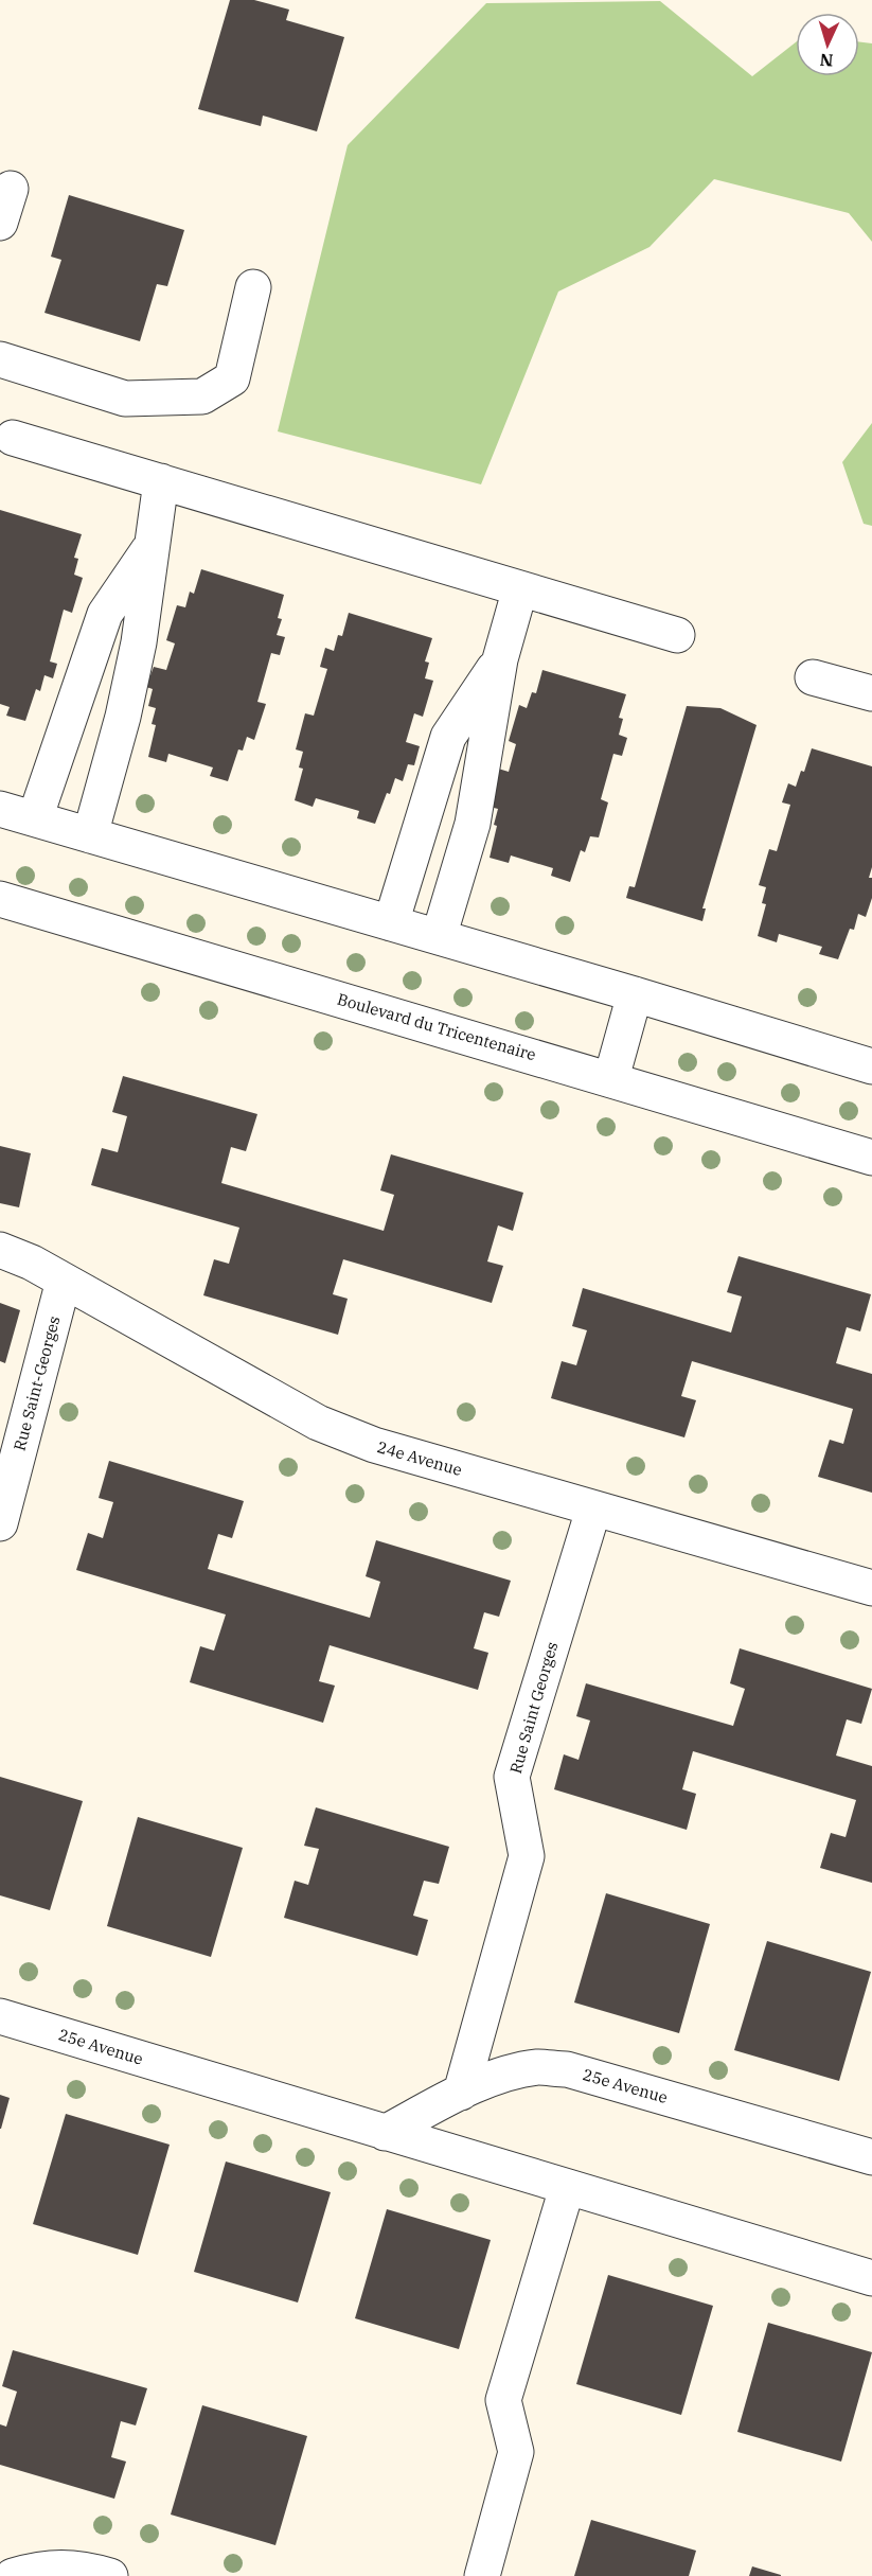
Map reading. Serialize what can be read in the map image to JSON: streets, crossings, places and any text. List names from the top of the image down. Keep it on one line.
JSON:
{"streets":{"street":["Boulevard du Tricentenaire","Rue Saint-Georges","24e Avenue","Rue Saint Georges","25e Avenue"]},"crossings":[["Rue Saint-Georges","24e Avenue"],["24e Avenue","Rue Saint Georges"],["Rue Saint Georges","25e Avenue"]],"north":"bottom"}
